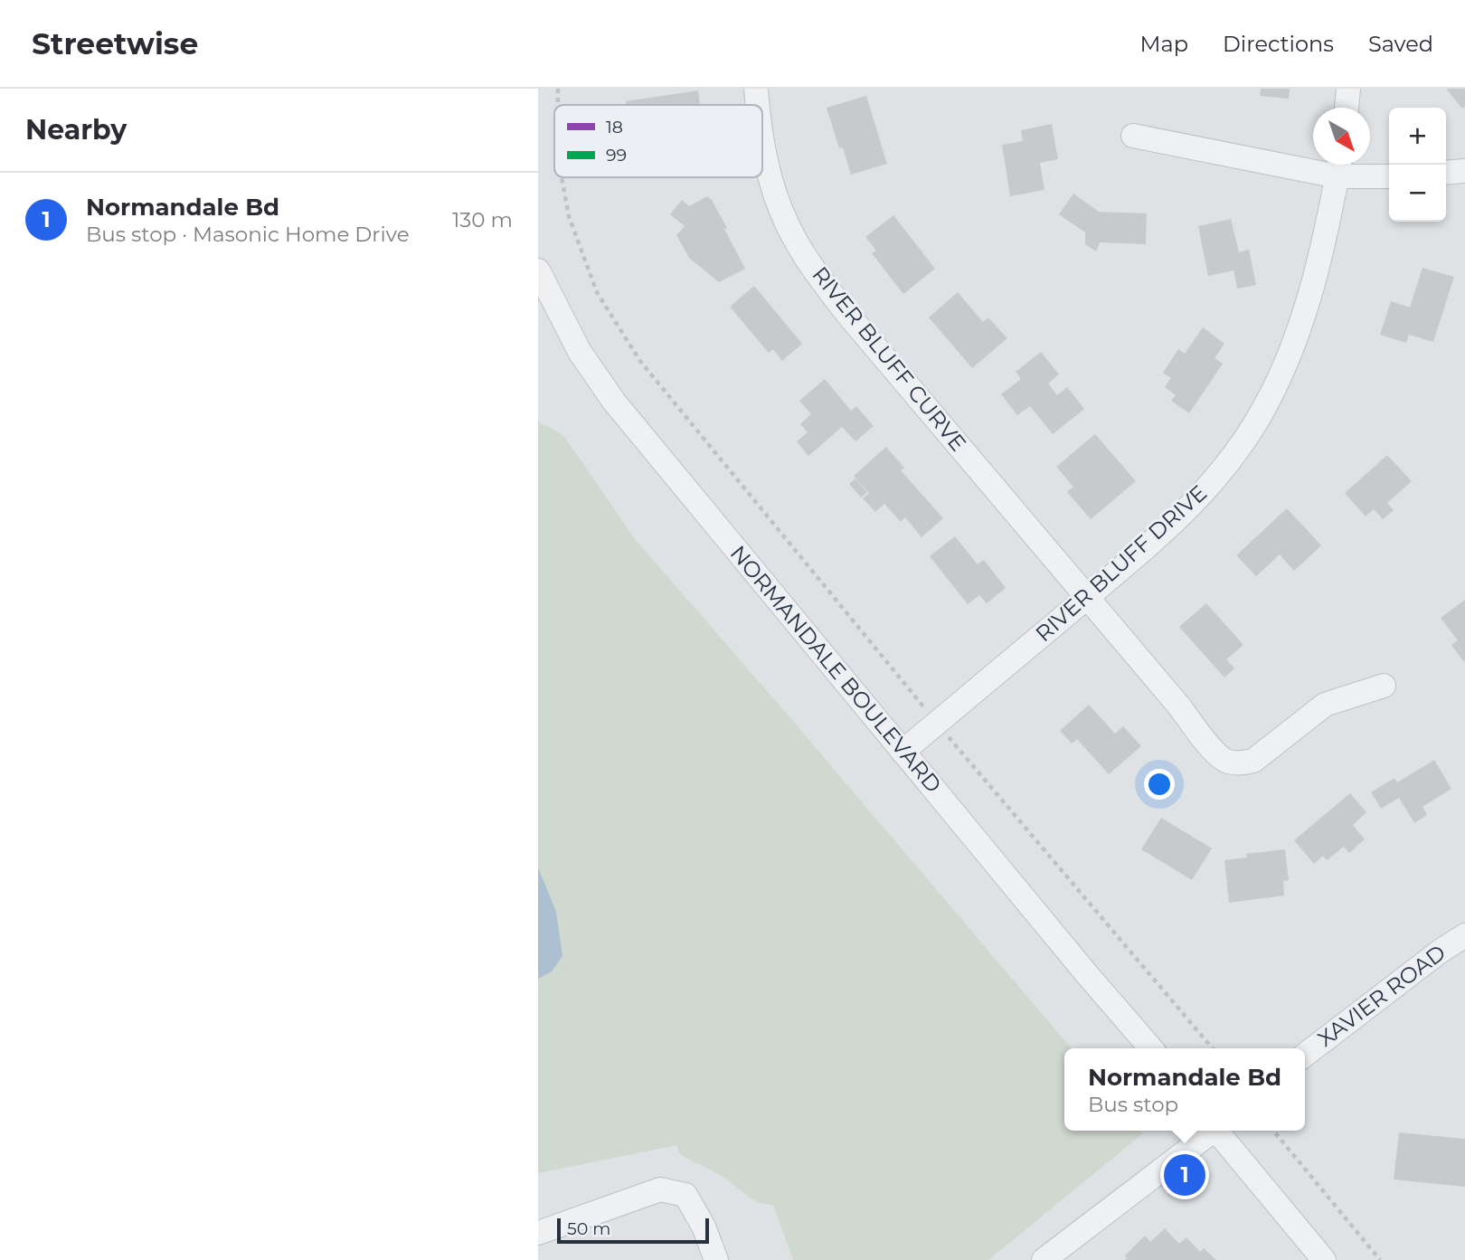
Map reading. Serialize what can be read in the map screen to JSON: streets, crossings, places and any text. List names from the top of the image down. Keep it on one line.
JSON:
{"streets":{"street":["RIVER BLUFF CURVE","RIVER BLUFF DRIVE","NORMANDALE BOULEVARD","XAVIER ROAD"]},"crossings":[["RIVER BLUFF CURVE","RIVER BLUFF DRIVE"],["RIVER BLUFF DRIVE","NORMANDALE BOULEVARD"]],"legend":["18","99"],"scale_bar":"50 m","north":"bottom right","page":{"header":"Streetwise","nav":["Map","Directions","Saved"],"heading":"Nearby","map_buttons":["+","−"],"list":[{"mark":"1","name":"Normandale Bd","note":"Bus stop · Masonic Home Drive","value":"130 m"}],"popup":["Normandale Bd","Bus stop"],"pins":"1","scale":"50 m"}}
